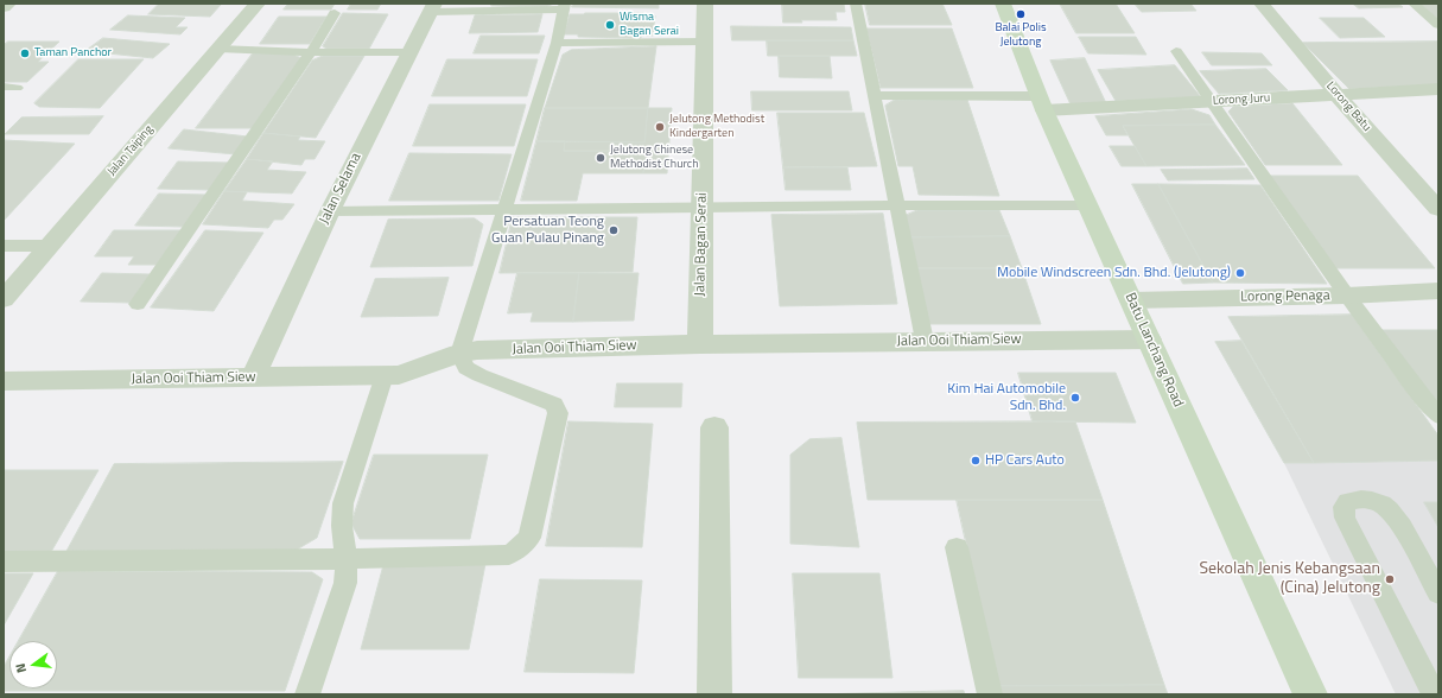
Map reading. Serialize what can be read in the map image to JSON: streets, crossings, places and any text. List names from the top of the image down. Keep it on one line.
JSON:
{"streets":{"main road":["Batu Lanchang Road"],"street":["Lorong Juru","Lorong Batu","Jalan Taiping","Jalan Selama","Jalan Bagan Serai","Lorong Penaga","Jalan Ooi Thiam Siew"]},"crossings":[["Lorong Juru","Lorong Batu"],["Lorong Juru","Batu Lanchang Road"],["Jalan Selama","Jalan Ooi Thiam Siew"],["Jalan Bagan Serai","Jalan Ooi Thiam Siew"],["Lorong Penaga","Batu Lanchang Road"],["Jalan Ooi Thiam Siew","Batu Lanchang Road"]],"places":["Balai Polis Jelutong","Wisma Bagan Serai","Taman Panchor","Jelutong Methodist Kindergarten","Jelutong Chinese Methodist Church","Persatuan Teong Guan Pulau Pinang","Mobile Windscreen Sdn. Bhd. (Jelutong)","Kim Hai Automobile Sdn. Bhd.","HP Cars Auto","Sekolah Jenis Kebangsaan (Cina) Jelutong"],"north":"left"}
